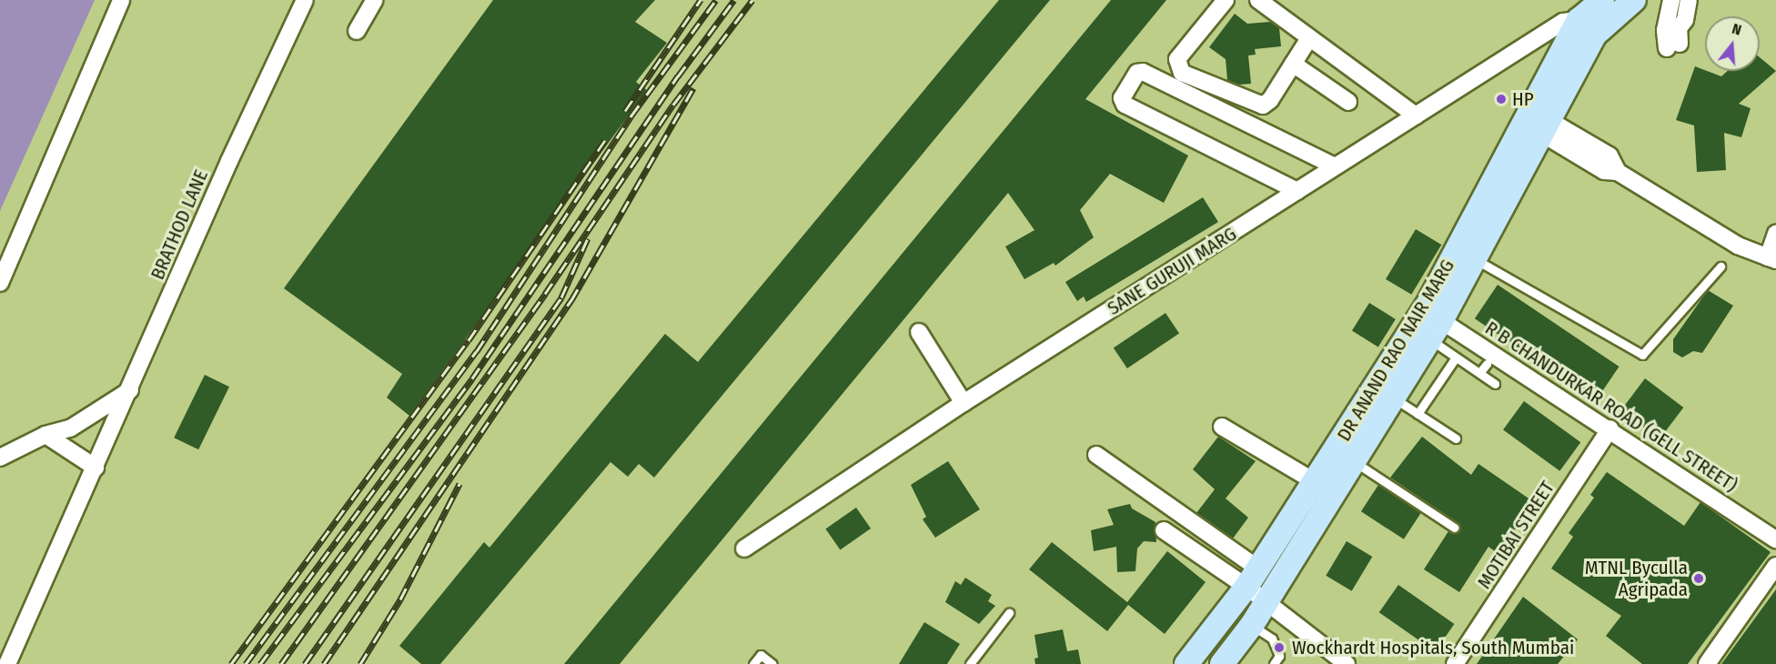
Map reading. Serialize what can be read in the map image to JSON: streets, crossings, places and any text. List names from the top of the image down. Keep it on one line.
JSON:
{"streets":{"main road":["SANE GURUJI MARG","DR ANAND RAO NAIR MARG"],"street":["BRATHOD LANE","R B CHANDURKAR ROAD (GELL STREET)","MOTIBAI STREET"]},"crossings":[["SANE GURUJI MARG","DR ANAND RAO NAIR MARG"],["DR ANAND RAO NAIR MARG","R B CHANDURKAR ROAD (GELL STREET)"],["R B CHANDURKAR ROAD (GELL STREET)","MOTIBAI STREET"]],"places":["HP","MTNL Byculla Agripada","Wockhardt Hospitals, South Mumbai"],"north":"top"}
